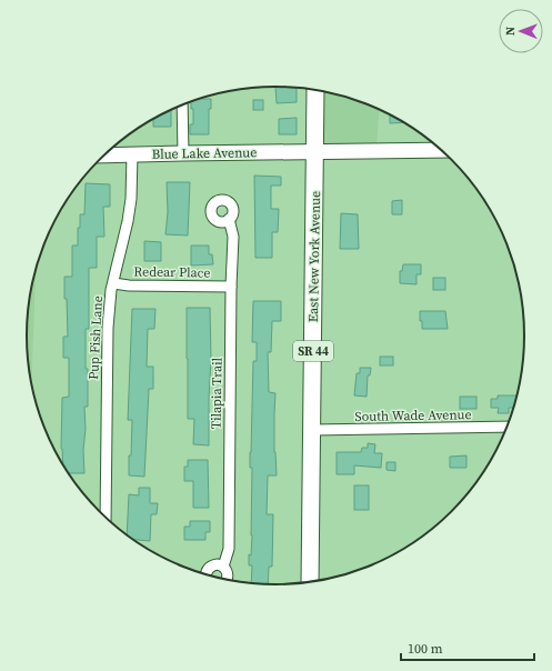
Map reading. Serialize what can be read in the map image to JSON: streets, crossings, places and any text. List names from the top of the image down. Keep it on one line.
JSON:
{"streets":{"main road":["Blue Lake Avenue","East New York Avenue","SR 44"],"street":["Redear Place","Pup Fish Lane","Tilapia Trail","South Wade Avenue"]},"crossings":[["Blue Lake Avenue","East New York Avenue"],["Blue Lake Avenue","Pup Fish Lane"],["East New York Avenue","South Wade Avenue"],["Redear Place","Pup Fish Lane"],["Redear Place","Tilapia Trail"]],"scale_bar":"100 m","north":"left"}
